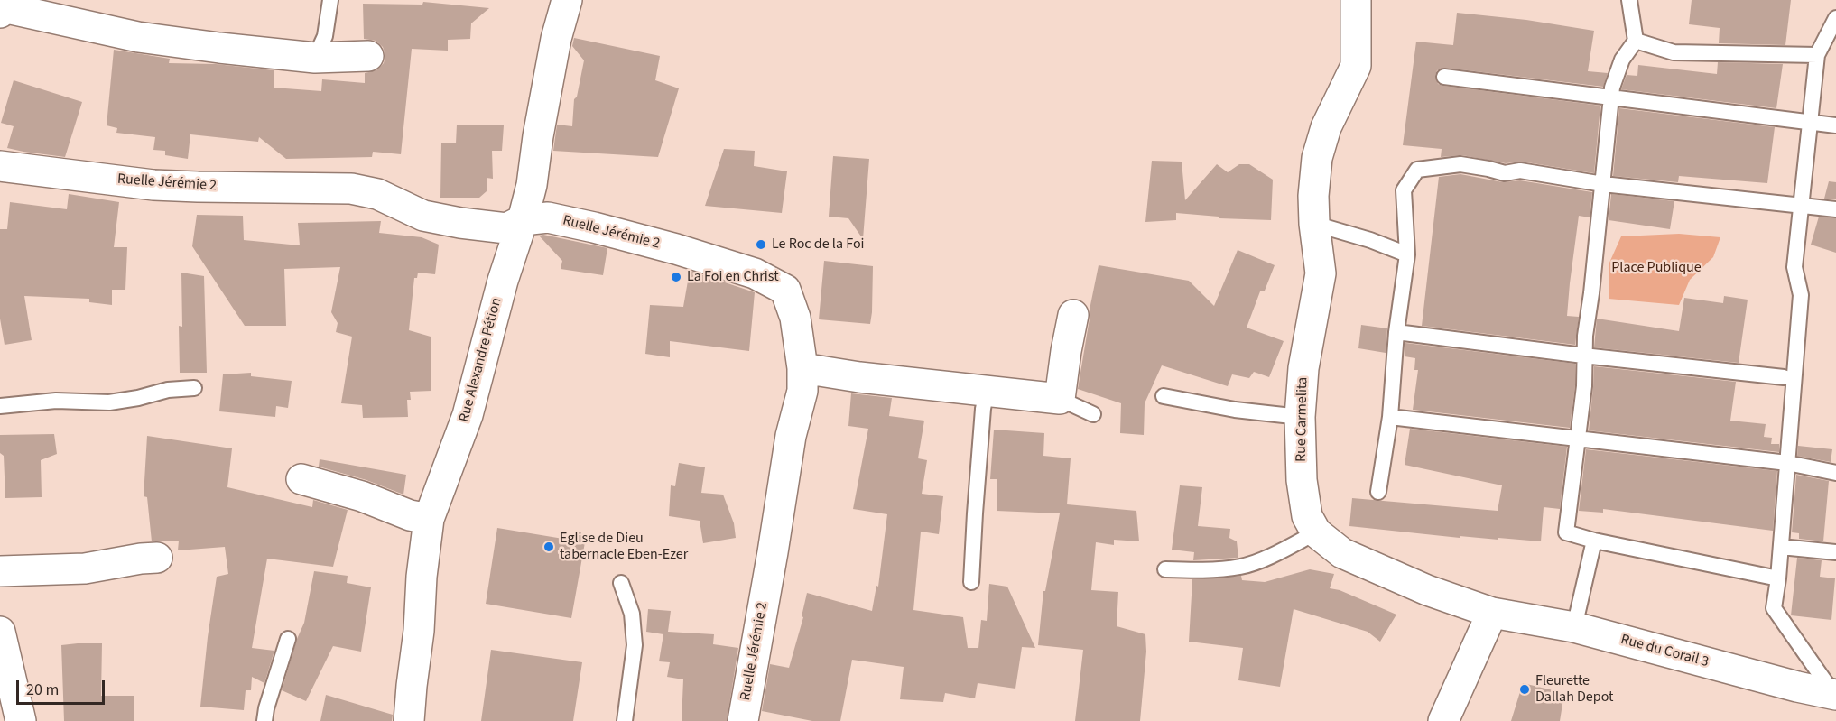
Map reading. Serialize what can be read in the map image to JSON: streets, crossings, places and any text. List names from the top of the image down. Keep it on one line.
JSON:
{"streets":{"street":["Ruelle Jérémie 2","Rue Alexandre Pétion","Rue Carmelita","Rue du Corail 3"]},"crossings":[["Ruelle Jérémie 2","Rue Alexandre Pétion"],["Rue Carmelita","Rue du Corail 3"]],"parks":["Place Publique"],"places":["Le Roc de la Foi","La Foi en Christ","Eglise de Dieu tabernacle Eben-Ezer","Fleurette Dallah Depot"],"scale_bar":"20 m"}
